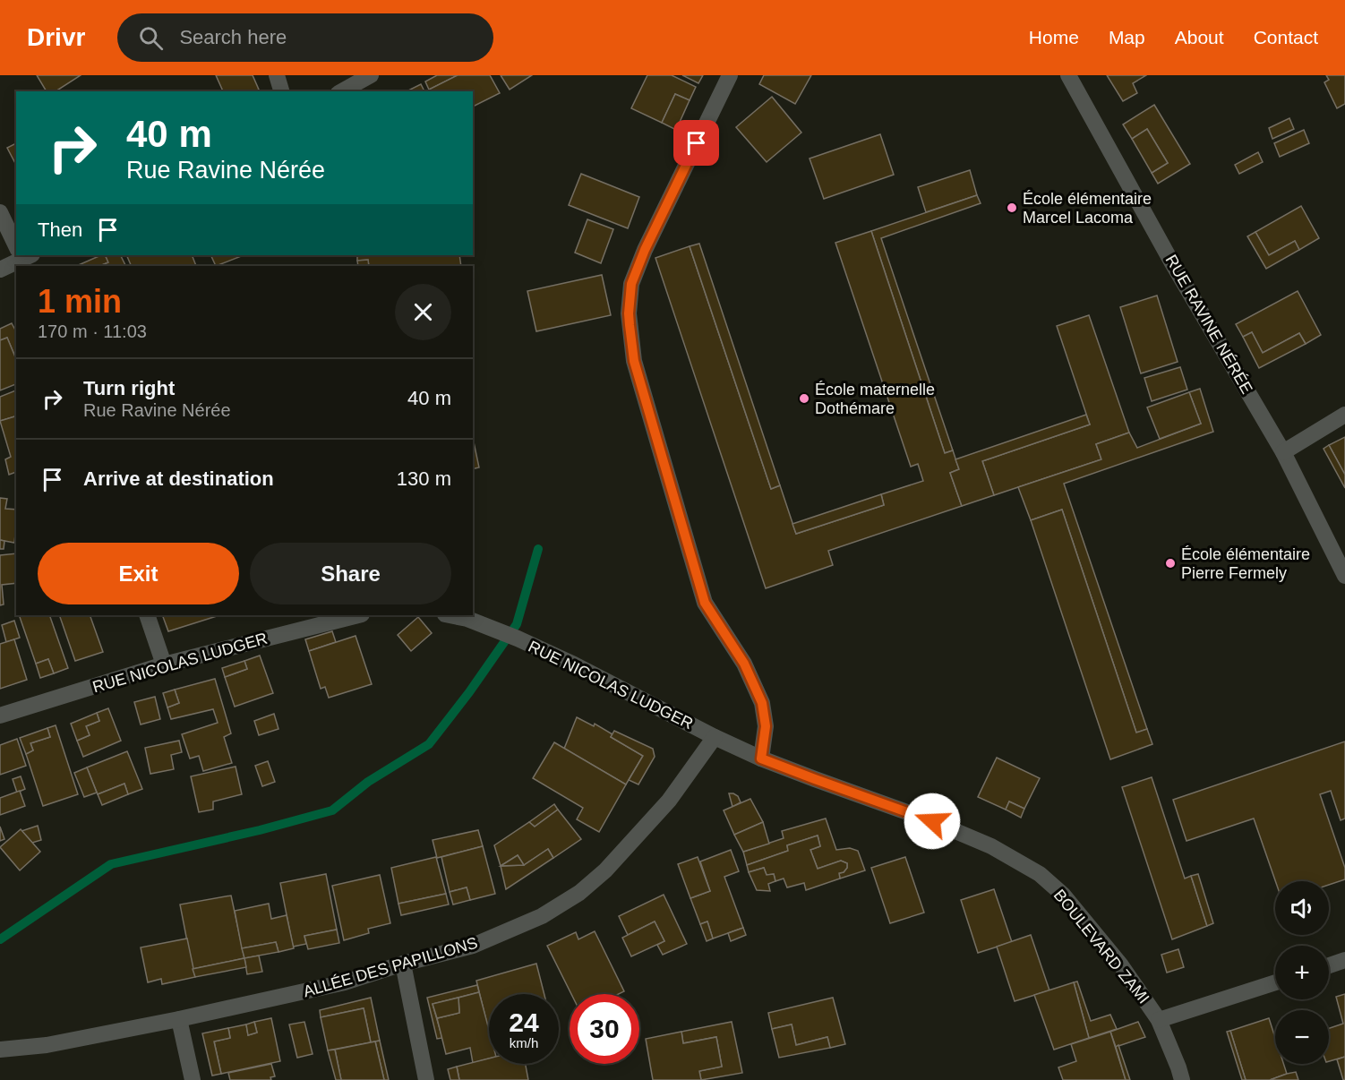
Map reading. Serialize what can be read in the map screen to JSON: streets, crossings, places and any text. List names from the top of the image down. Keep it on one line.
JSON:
{"streets":{"street":["RUE RAVINE NÉRÉE","RUE NICOLAS LUDGER","BOULEVARD ZAMI","ALLÉE DES PAPILLONS"]},"crossings":[["RUE NICOLAS LUDGER","BOULEVARD ZAMI"],["RUE NICOLAS LUDGER","ALLÉE DES PAPILLONS"],["BOULEVARD ZAMI","ALLÉE DES PAPILLONS"]],"places":["École élémentaire Marcel Lacoma","École maternelle Dothémare","École élémentaire Pierre Fermely"],"page":{"header":"Drivr","search":"Search here","nav":["Home","Map","About","Contact"],"turn":["40 m","Rue Ravine Nérée"],"then":"Then","heading":["1 min","170 m · 11:03"],"list":[{"name":"Turn right","note":"Rue Ravine Nérée","value":"40 m"},{"name":"Arrive at destination","value":"130 m"}],"buttons":["Exit","Share"],"map_buttons":["+","−"],"speed":"24 km/h","limit":"30"}}
